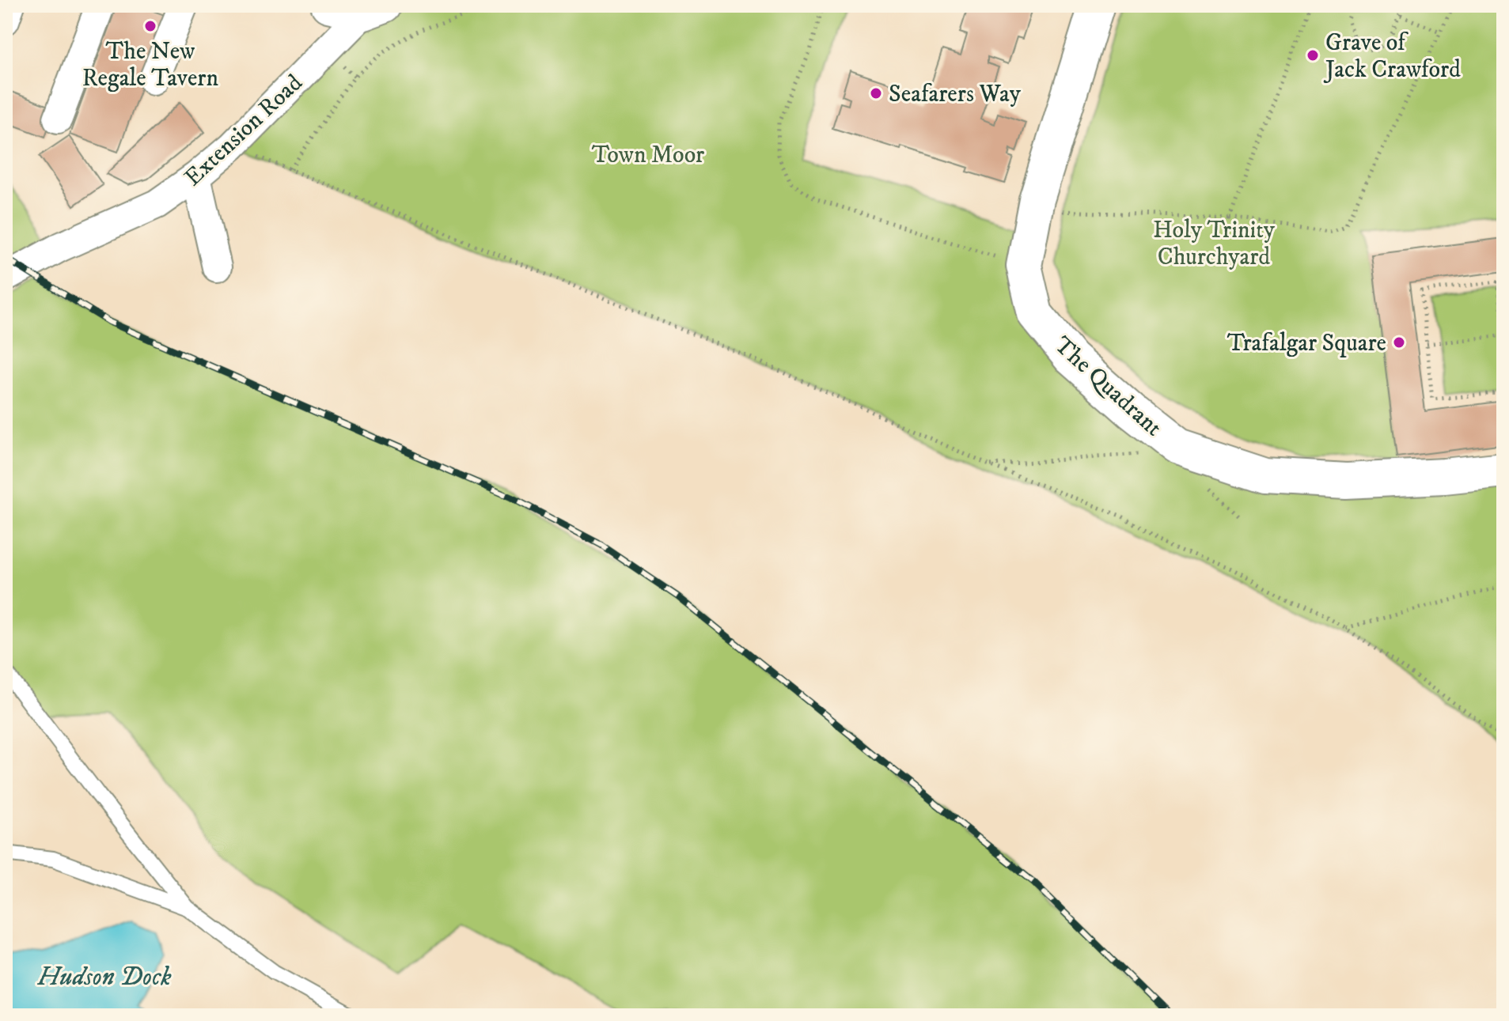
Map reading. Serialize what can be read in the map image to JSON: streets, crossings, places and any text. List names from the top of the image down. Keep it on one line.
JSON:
{"streets":{"street":["Extension Road","The Quadrant"]},"water":["Hudson Dock"],"parks":["Town Moor","Holy Trinity Churchyard"],"places":["The New Regale Tavern","Grave of Jack Crawford","Seafarers Way","Trafalgar Square"]}
